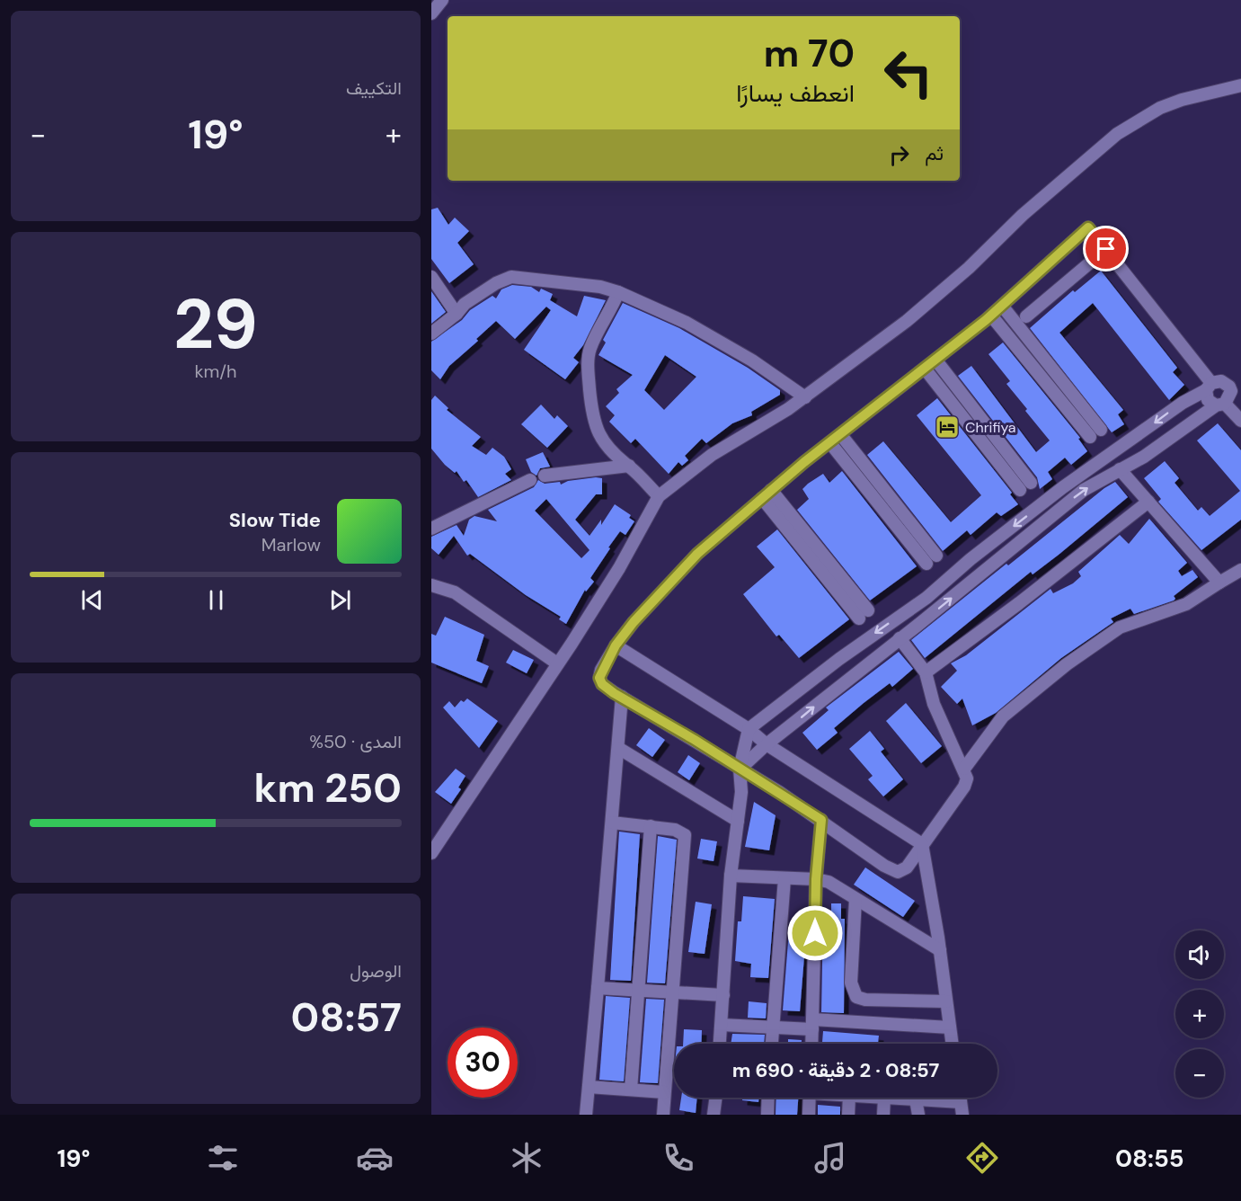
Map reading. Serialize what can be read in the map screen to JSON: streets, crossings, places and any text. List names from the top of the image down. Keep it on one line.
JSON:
{"places":{"hotel":["Chrifiya"]},"page":{"tile":["التكييف",["29","km/h"],["المدى · 50%","250 km"],["الوصول","08:57"]],"turn":["70 m","انعطف يسارًا"],"heat":["−","19°","+"],"then":"ثم","song":["Slow Tide","Marlow"],"map_buttons":["+","−"],"limit":"30","trip":"08:57 · 2 دقيقة · 690 m","tabs":["08:55","19°"]}}
